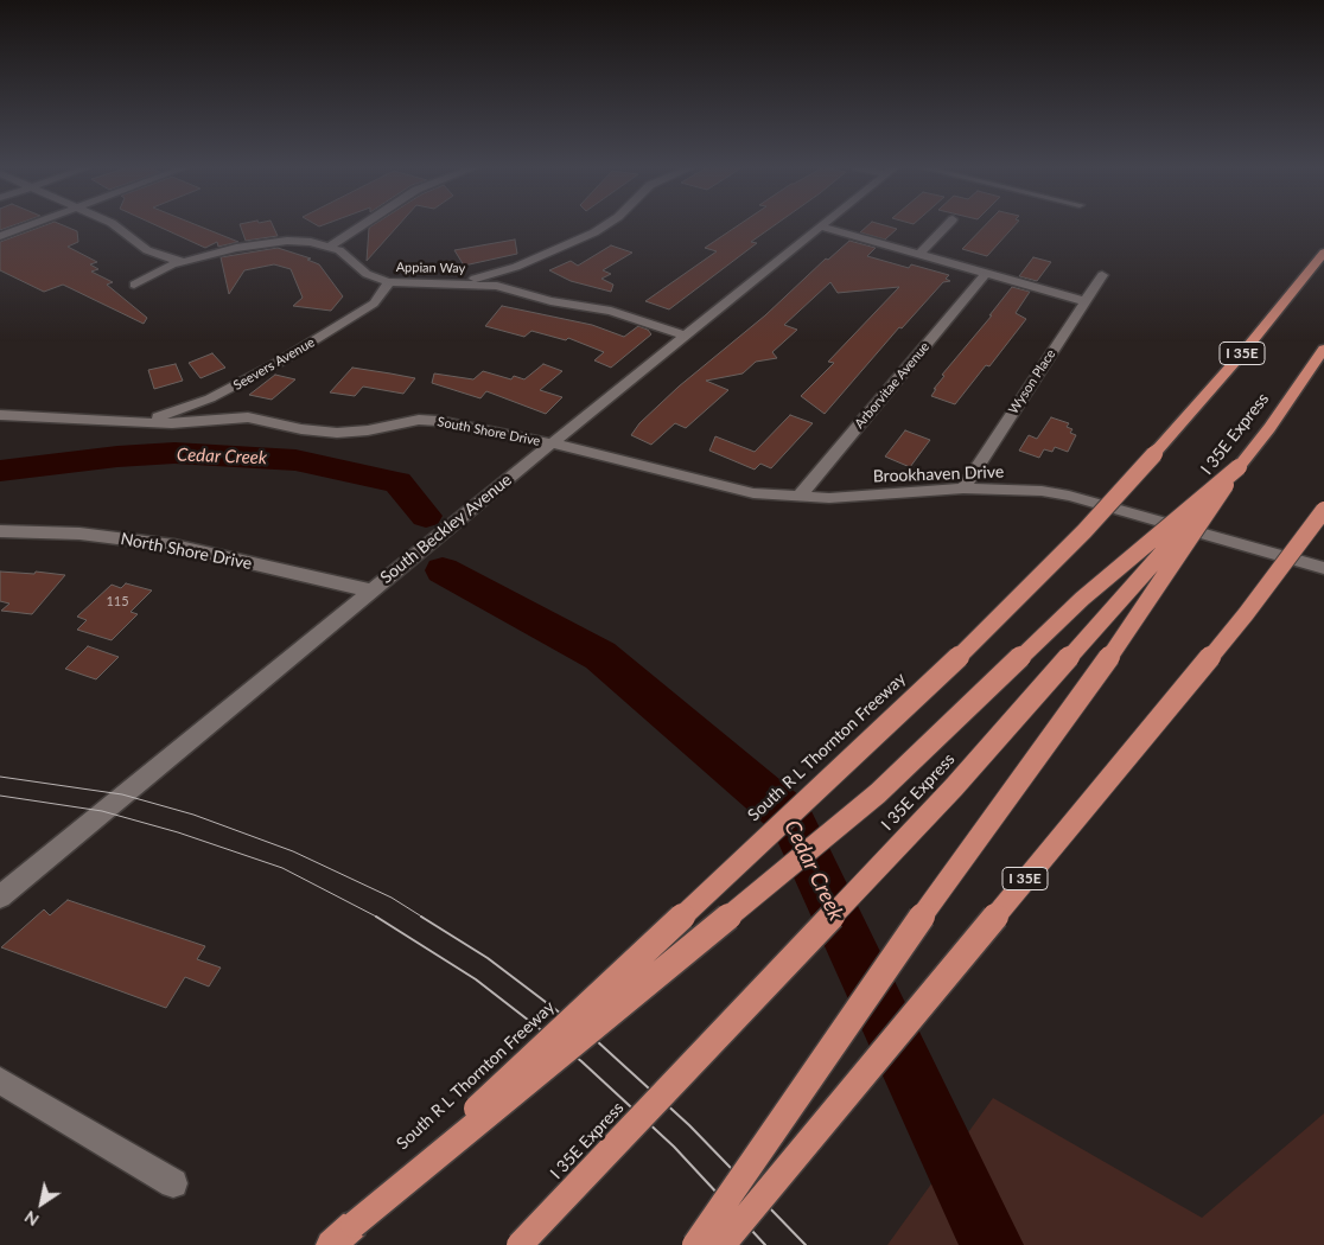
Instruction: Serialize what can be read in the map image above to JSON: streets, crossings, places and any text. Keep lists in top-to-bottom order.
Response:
{
  "streets": {
    "highway": ["I 35E", "I 35E Express", "South R L Thornton Freeway"],
    "street": [
      "Appian Way",
      "Seevers Avenue",
      "Wyson Place",
      "Arborvitae Avenue",
      "South Shore Drive",
      "Brookhaven Drive",
      "South Beckley Avenue",
      "North Shore Drive"
    ]
  },
  "crossings": [
    ["Appian Way", "Seevers Avenue"],
    ["Appian Way", "South Beckley Avenue"],
    ["Seevers Avenue", "South Shore Drive"],
    ["Wyson Place", "Brookhaven Drive"],
    ["Arborvitae Avenue", "Brookhaven Drive"],
    ["South Shore Drive", "Brookhaven Drive"],
    ["South Shore Drive", "South Beckley Avenue"],
    ["Brookhaven Drive", "South Beckley Avenue"],
    ["South Beckley Avenue", "North Shore Drive"]
  ],
  "water": ["Cedar Creek"],
  "house_numbers": ["115"],
  "north": "bottom left"
}
